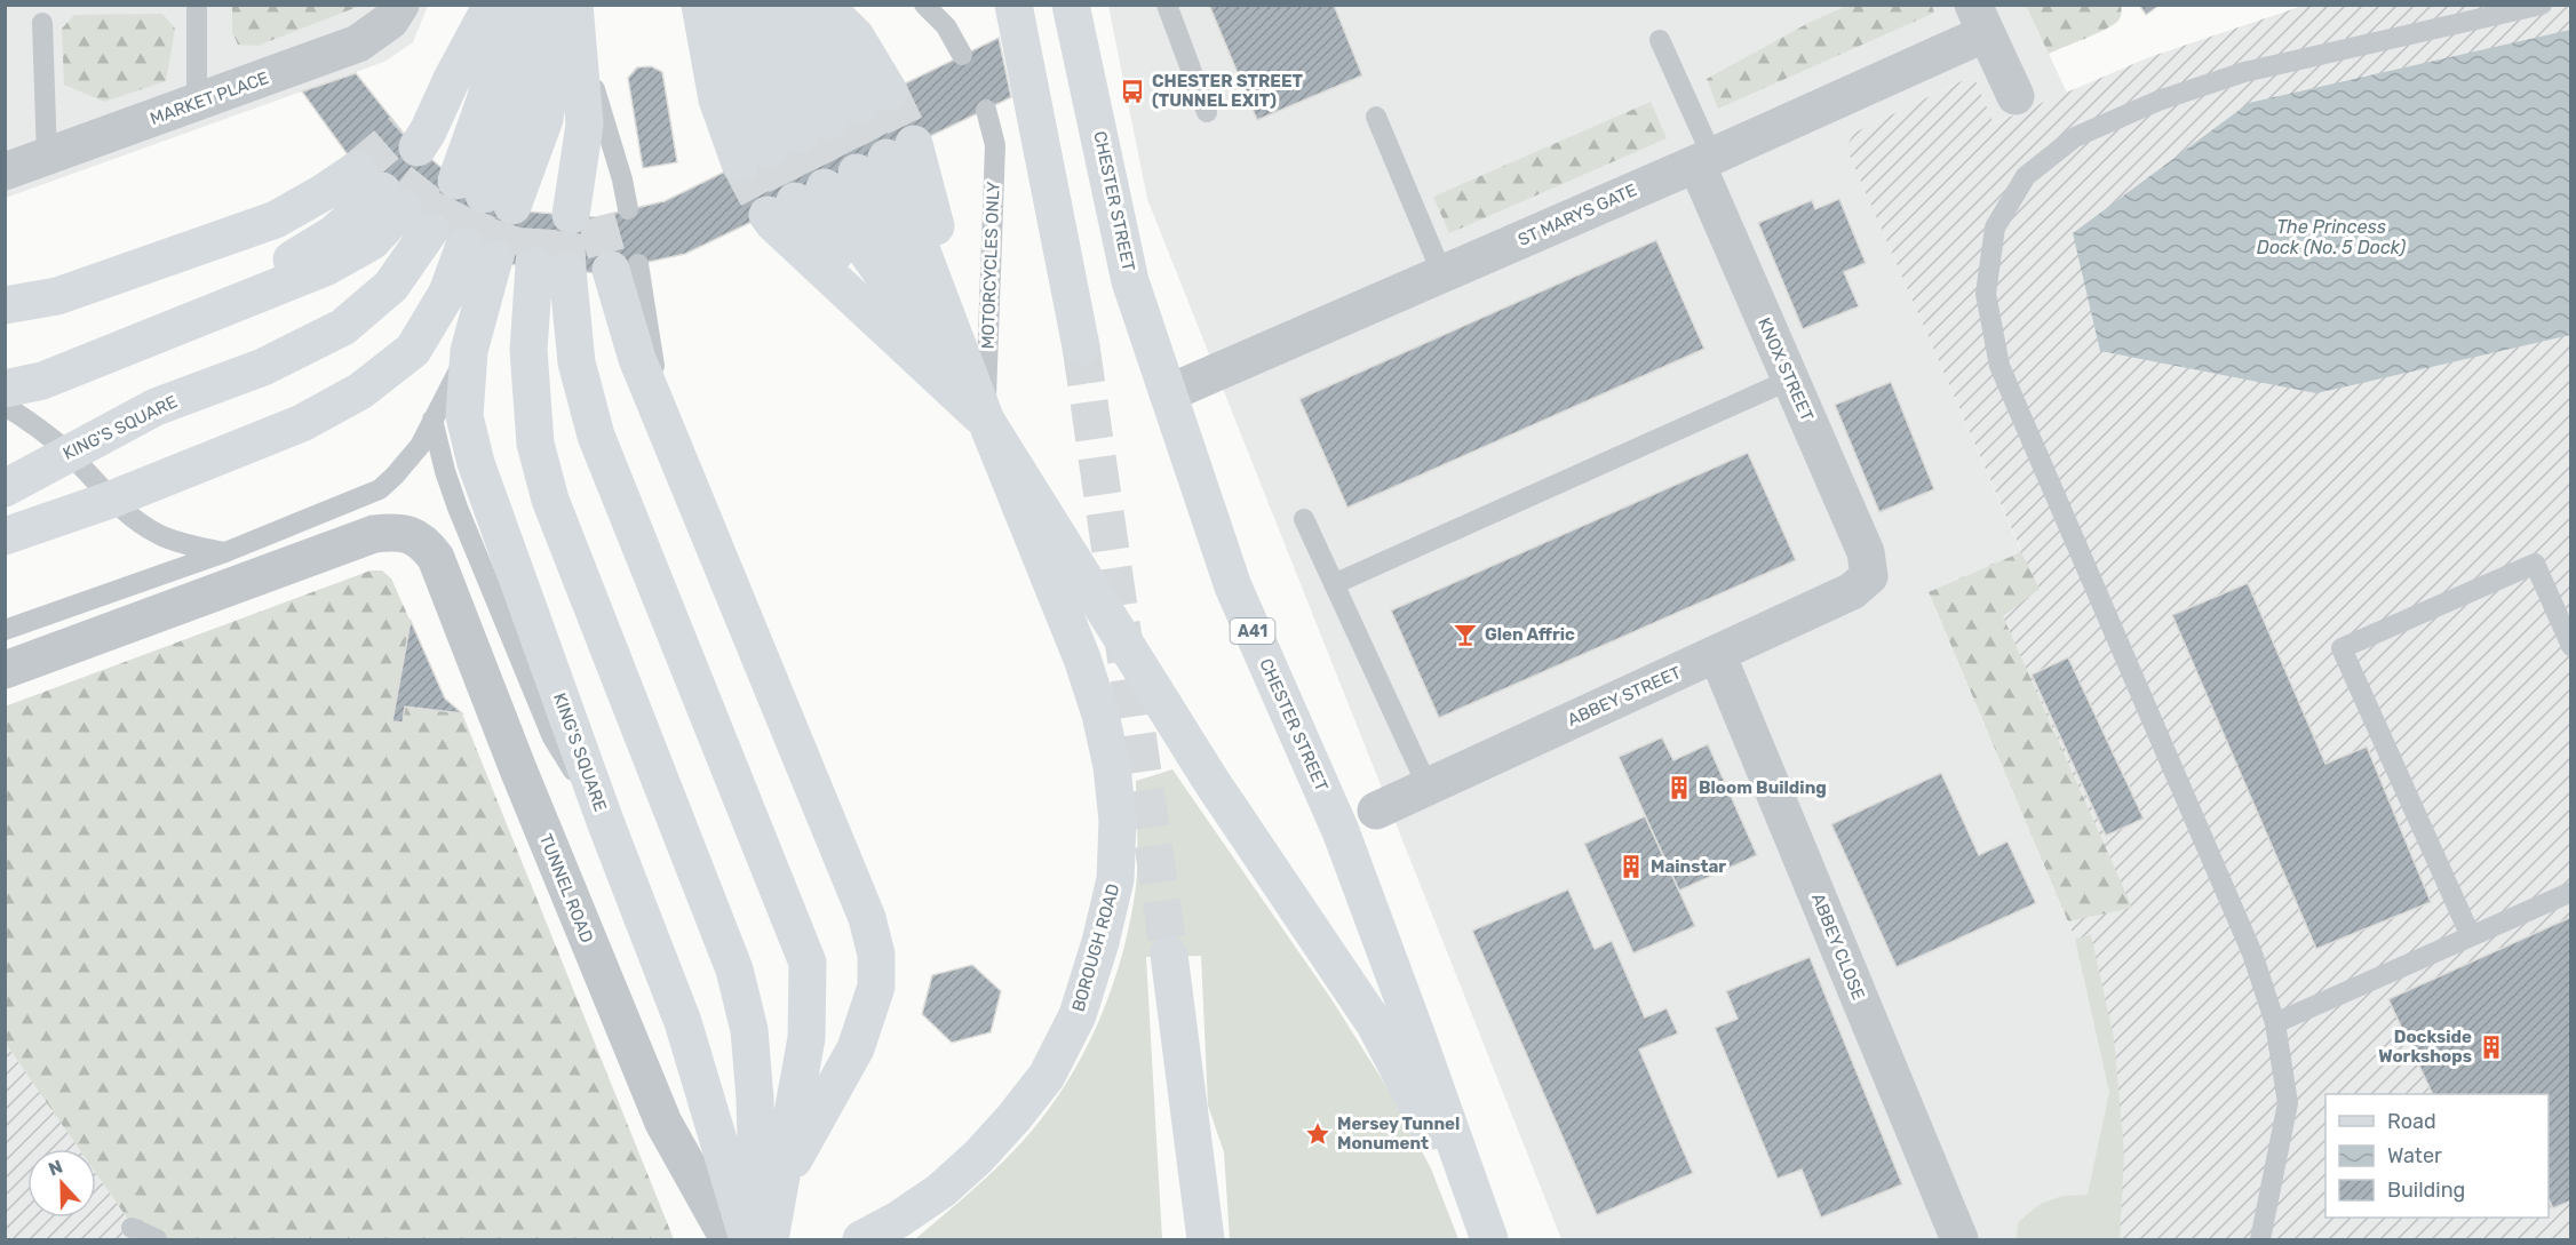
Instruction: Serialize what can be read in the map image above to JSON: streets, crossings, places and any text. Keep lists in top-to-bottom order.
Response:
{
  "streets": {
    "main road": [
      "CHESTER STREET",
      "KING'S SQUARE",
      "A41",
      "BOROUGH ROAD"
    ],
    "street": [
      "MARKET PLACE",
      "ST MARYS GATE",
      "KNOX STREET",
      "ABBEY STREET",
      "TUNNEL ROAD",
      "ABBEY CLOSE"
    ],
    "lane": ["MOTORCYCLES ONLY"]
  },
  "crossings": [
    ["CHESTER STREET", "ST MARYS GATE"],
    ["ST MARYS GATE", "KNOX STREET"],
    ["MOTORCYCLES ONLY", "BOROUGH ROAD"],
    ["KNOX STREET", "ABBEY STREET"],
    ["ABBEY STREET", "ABBEY CLOSE"]
  ],
  "water": ["The Princess Dock (No. 5 Dock)"],
  "places": {
    "bus stop": ["CHESTER STREET (TUNNEL EXIT)"],
    "bar": ["Glen Affric"],
    "building": ["Bloom Building", "Mainstar", "Dockside Workshops"],
    "place": ["Mersey Tunnel Monument"]
  },
  "legend": ["Road", "Water", "Building"],
  "north": "top"
}
